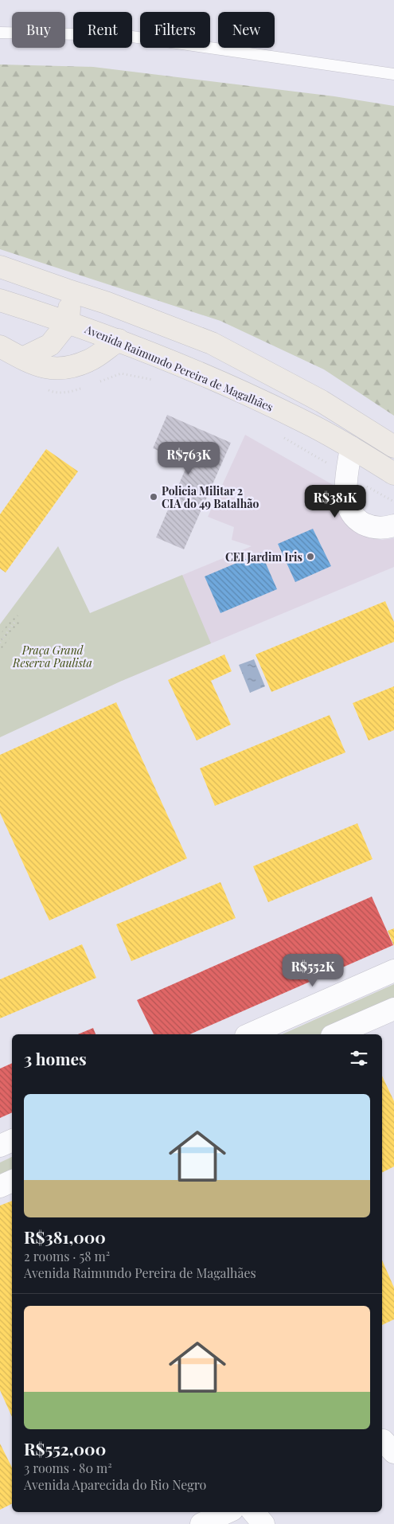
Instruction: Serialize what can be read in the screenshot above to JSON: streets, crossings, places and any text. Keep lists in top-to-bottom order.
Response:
{
  "streets": {
    "main road": ["Avenida Raimundo Pereira de Magalhães"]
  },
  "parks": ["Praça Grand Reserva Paulista"],
  "places": ["Policia Militar 2 CIA do 49 Batalhão", "CEI Jardim Iris"],
  "page": {
    "chip": [
      "Buy",
      "Rent",
      "Filters",
      "New"
    ],
    "price": ["R$763K", "R$381K", "R$552K"],
    "heading": "3 homes",
    "list": [
      {
        "name": "R$381,000",
        "note": "2 rooms · 58 m² · Avenida Raimundo Pereira de Magalhães"
      },
      {
        "name": "R$552,000",
        "note": "3 rooms · 80 m² · Avenida Aparecida do Rio Negro"
      }
    ]
  }
}
